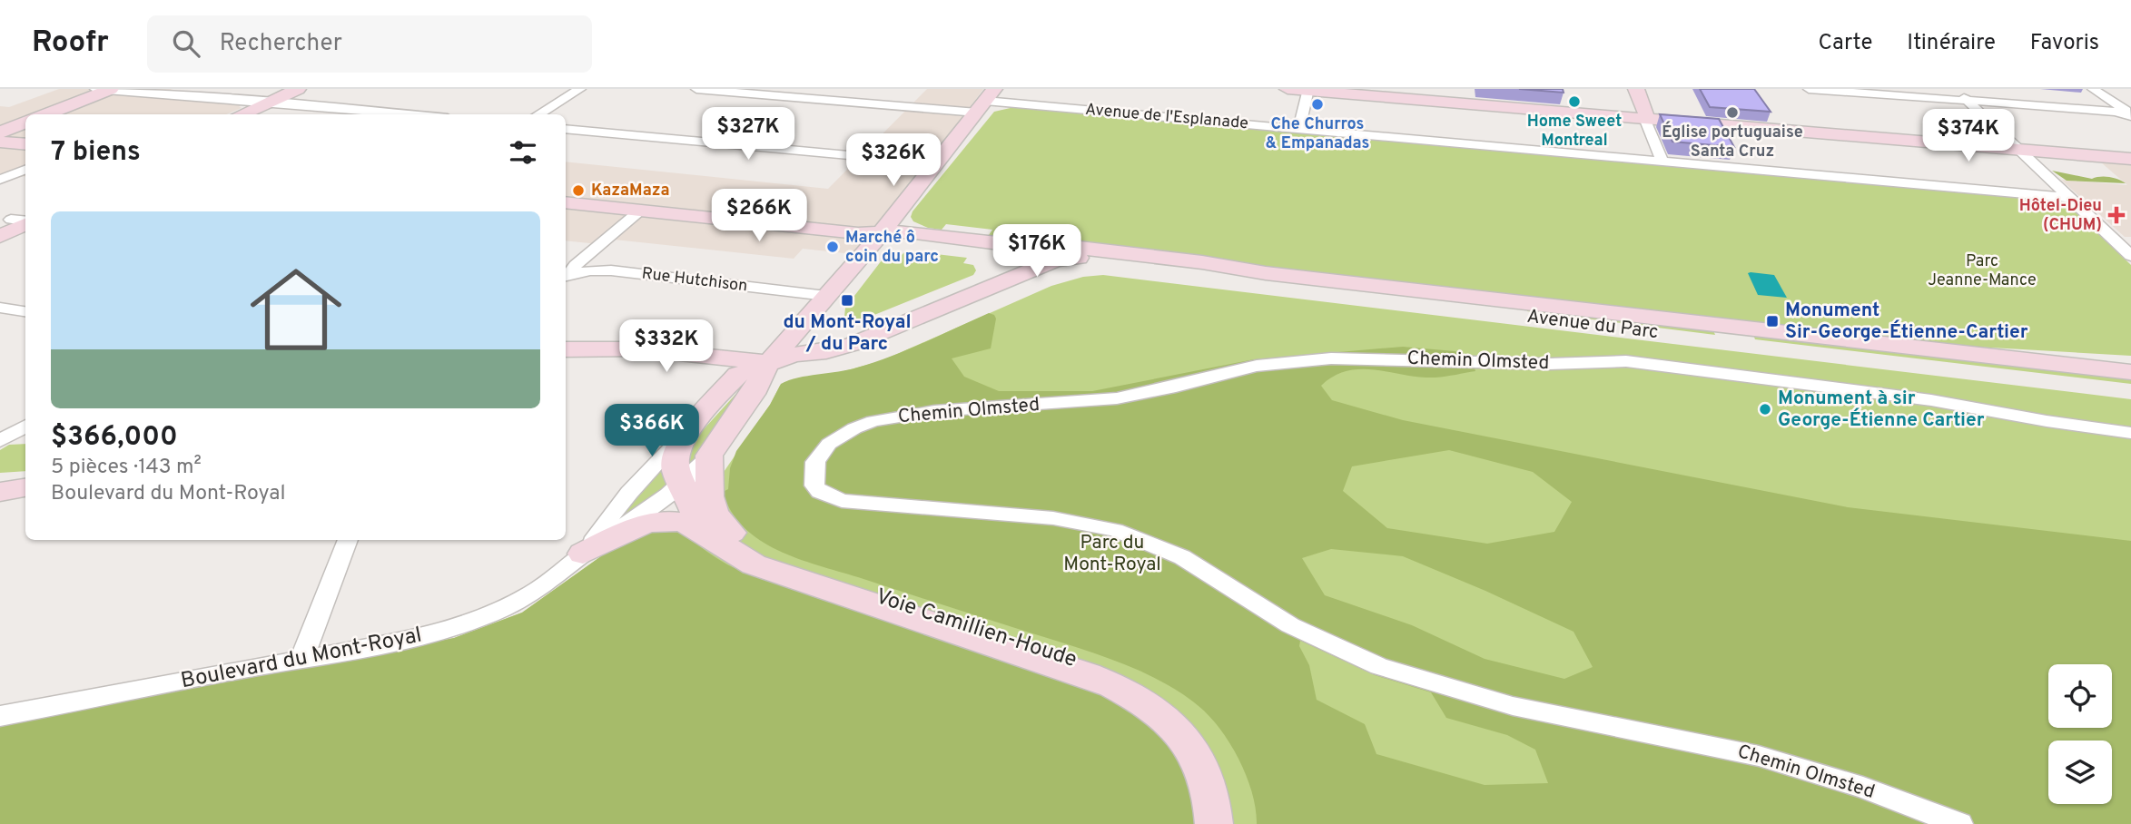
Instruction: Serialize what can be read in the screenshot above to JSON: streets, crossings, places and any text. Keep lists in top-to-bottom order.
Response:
{
  "streets": {
    "main road": ["Avenue du Parc", "Voie Camillien-Houde", "Boulevard du Mont-Royal"],
    "street": ["Avenue de l'Esplanade", "Rue Hutchison", "Chemin Olmsted"]
  },
  "crossings": [
    ["Voie Camillien-Houde", "Boulevard du Mont-Royal"]
  ],
  "parks": ["Parc Jeanne-Mance", "Parc du Mont-Royal"],
  "places": {
    "other": [
      "Home Sweet Montreal",
      "Che Churros & Empanadas",
      "Église portuguaise Santa Cruz",
      "KazaMaza",
      "Marché ô coin du parc",
      "Monument à sir George-Étienne Cartier"
    ],
    "health": ["Hôtel-Dieu (CHUM)"],
    "transit": ["du Mont-Royal / du Parc", "Monument Sir-George-Étienne-Cartier"]
  },
  "page": {
    "header": "Roofr",
    "search": "Rechercher",
    "nav": ["Carte", "Itinéraire", "Favoris"],
    "price": [
      "$327K",
      "$374K",
      "$326K",
      "$266K",
      "$176K",
      "$332K",
      "$366K"
    ],
    "heading": "7 biens",
    "list": [
      {
        "name": "$366,000",
        "note": "5 pièces · 143 m² · Boulevard du Mont-Royal"
      }
    ]
  }
}
